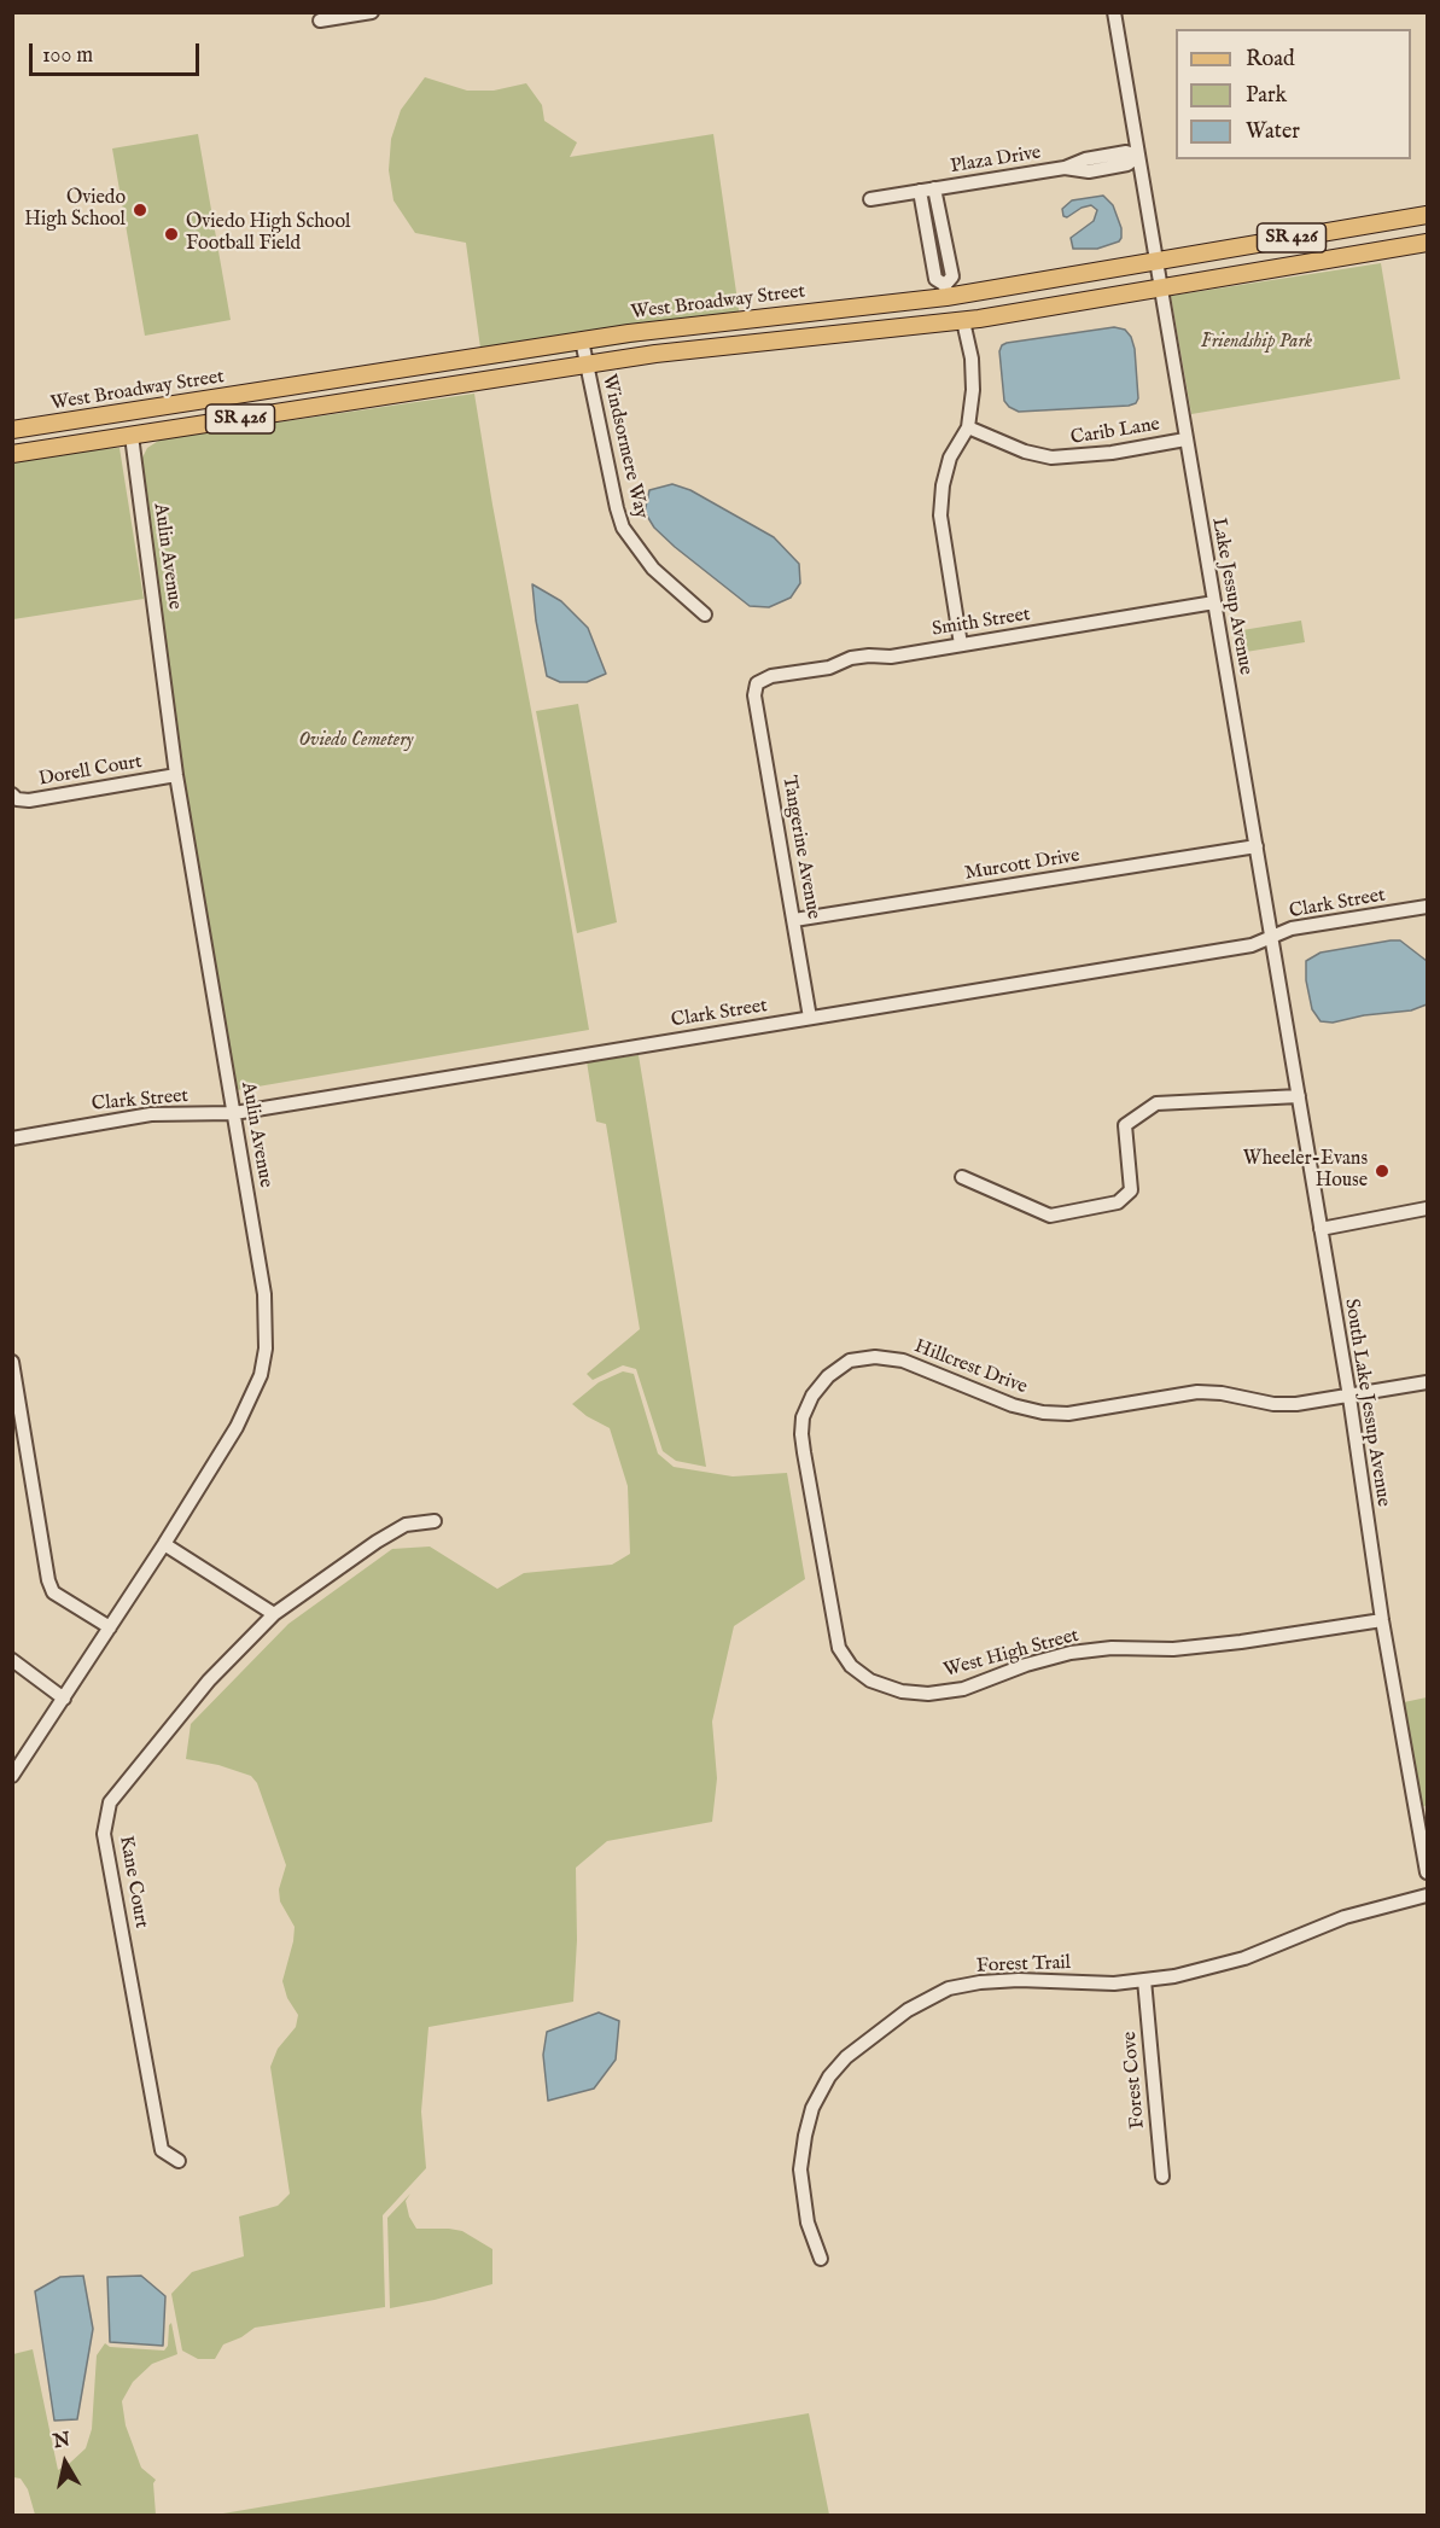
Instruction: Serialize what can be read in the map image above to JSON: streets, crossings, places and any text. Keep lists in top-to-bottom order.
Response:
{
  "streets": {
    "main road": ["SR 426", "West Broadway Street"],
    "street": [
      "Plaza Drive",
      "Carib Lane",
      "Windsormere Way",
      "Aulin Avenue",
      "Lake Jessup Avenue",
      "Smith Street",
      "Dorell Court",
      "Tangerine Avenue",
      "Murcott Drive",
      "Clark Street",
      "Hillcrest Drive",
      "South Lake Jessup Avenue",
      "West High Street",
      "Kane Court",
      "Forest Trail",
      "Forest Cove"
    ]
  },
  "crossings": [
    ["Plaza Drive", "West Broadway Street"],
    ["Plaza Drive", "Lake Jessup Avenue"],
    ["SR 426", "Windsormere Way"],
    ["SR 426", "Aulin Avenue"],
    ["SR 426", "Lake Jessup Avenue"],
    ["West Broadway Street", "Windsormere Way"],
    ["West Broadway Street", "Lake Jessup Avenue"],
    ["Carib Lane", "Lake Jessup Avenue"],
    ["Aulin Avenue", "Dorell Court"],
    ["Aulin Avenue", "Clark Street"],
    ["Lake Jessup Avenue", "Smith Street"],
    ["Lake Jessup Avenue", "Murcott Drive"],
    ["Lake Jessup Avenue", "Clark Street"],
    ["Lake Jessup Avenue", "South Lake Jessup Avenue"],
    ["Smith Street", "Tangerine Avenue"],
    ["Tangerine Avenue", "Murcott Drive"],
    ["Tangerine Avenue", "Clark Street"],
    ["Clark Street", "South Lake Jessup Avenue"],
    ["Hillcrest Drive", "South Lake Jessup Avenue"],
    ["Hillcrest Drive", "West High Street"],
    ["South Lake Jessup Avenue", "West High Street"],
    ["Forest Trail", "Forest Cove"]
  ],
  "parks": ["Friendship Park", "Oviedo Cemetery"],
  "places": ["Oviedo High School", "Oviedo High School Football Field", "Wheeler-Evans House"],
  "legend": ["Road", "Park", "Water"],
  "scale_bar": "100 m",
  "north": "top"
}
